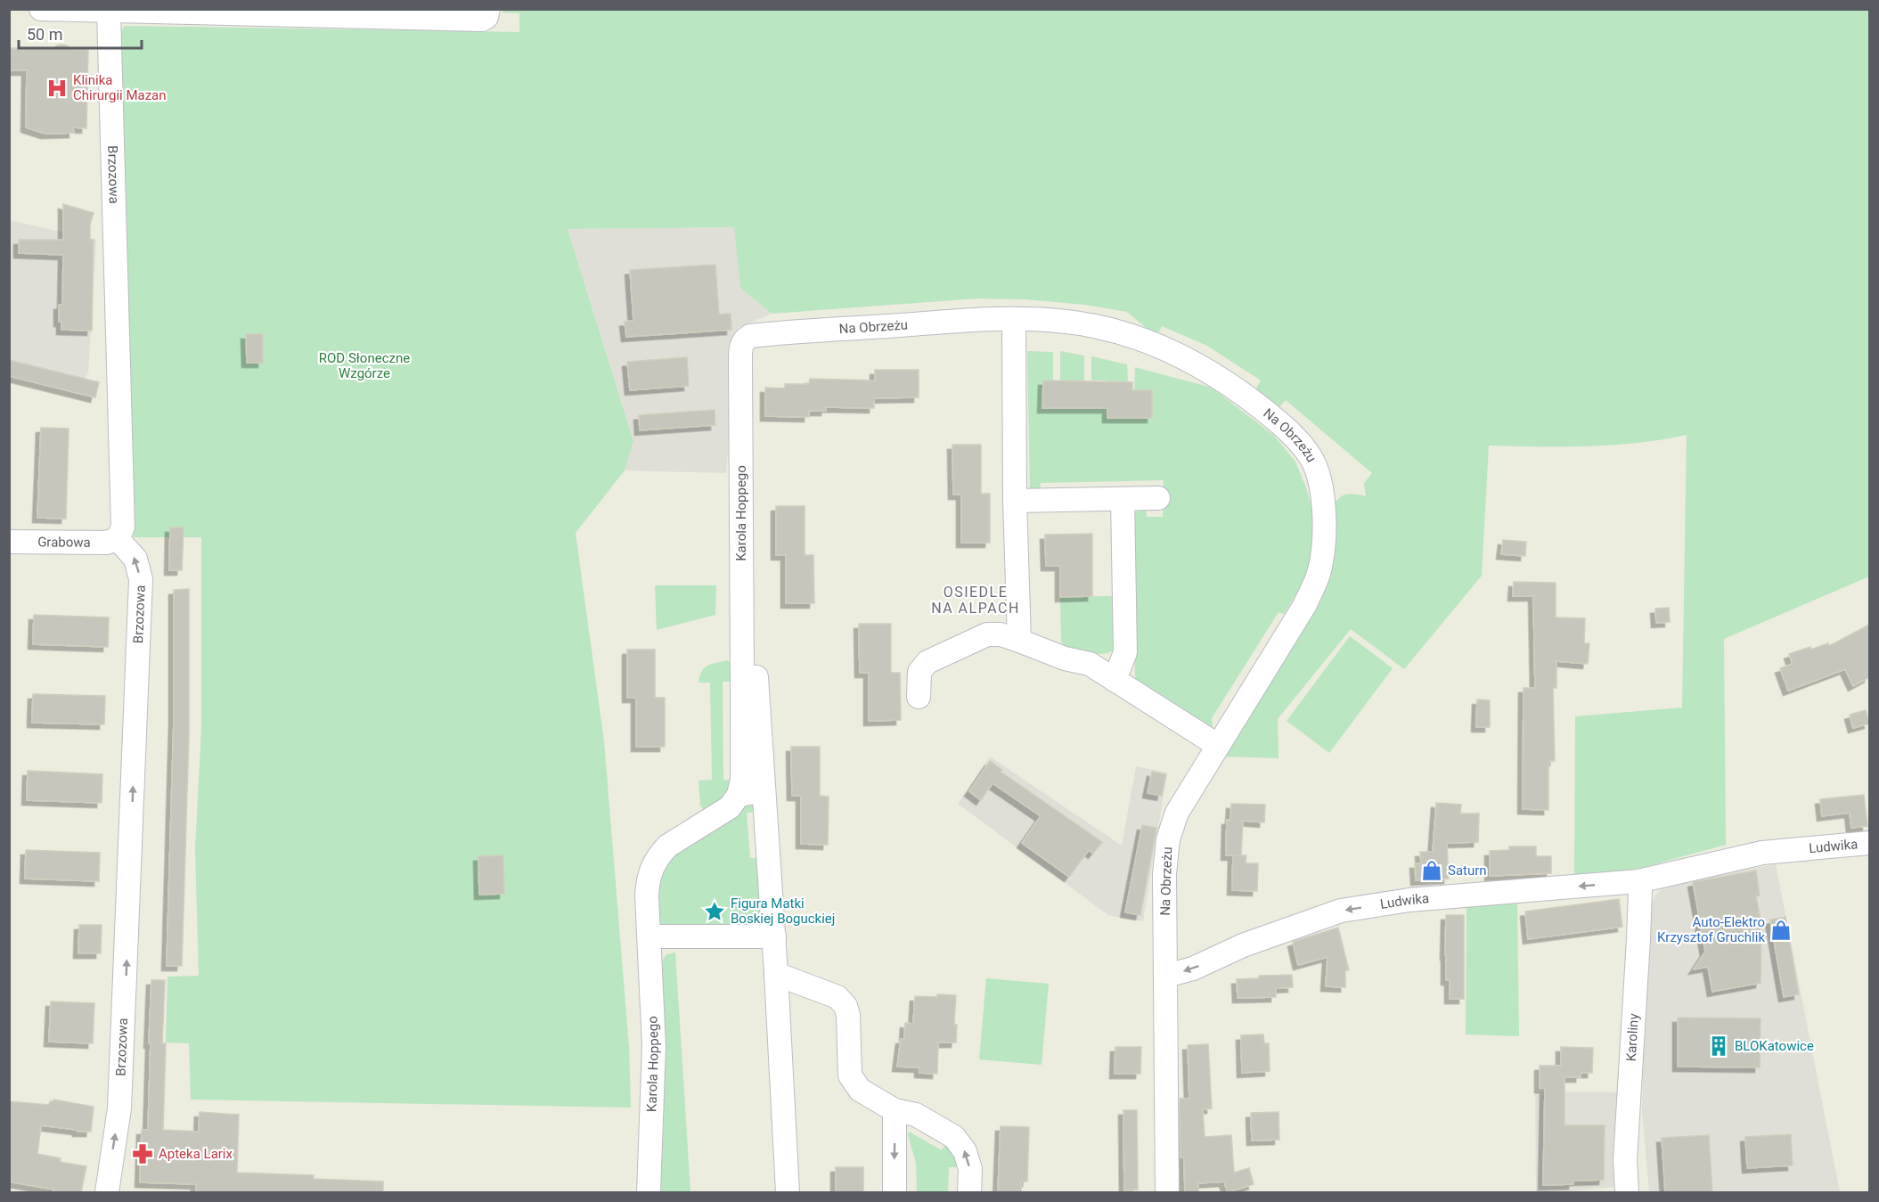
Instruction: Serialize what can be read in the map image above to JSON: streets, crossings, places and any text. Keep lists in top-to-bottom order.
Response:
{
  "streets": {
    "street": [
      "Brzozowa",
      "Na Obrzeżu",
      "Karola Hoppego",
      "Grabowa",
      "Ludwika",
      "Karoliny"
    ]
  },
  "crossings": [
    ["Brzozowa", "Grabowa"],
    ["Na Obrzeżu", "Karola Hoppego"],
    ["Na Obrzeżu", "Ludwika"],
    ["Ludwika", "Karoliny"]
  ],
  "one_way": ["Brzozowa", "Ludwika"],
  "districts": ["OSIEDLE NA ALPACH"],
  "parks": ["ROD Słoneczne Wzgórze"],
  "places": {
    "hospital": ["Klinika Chirurgii Mazan"],
    "shop": ["Saturn", "Auto-Elektro Krzysztof Gruchlik"],
    "place": ["Figura Matki Boskiej Boguckiej"],
    "building": ["BLOKatowice"],
    "pharmacy": ["Apteka Larix"]
  },
  "scale_bar": "50 m"
}
